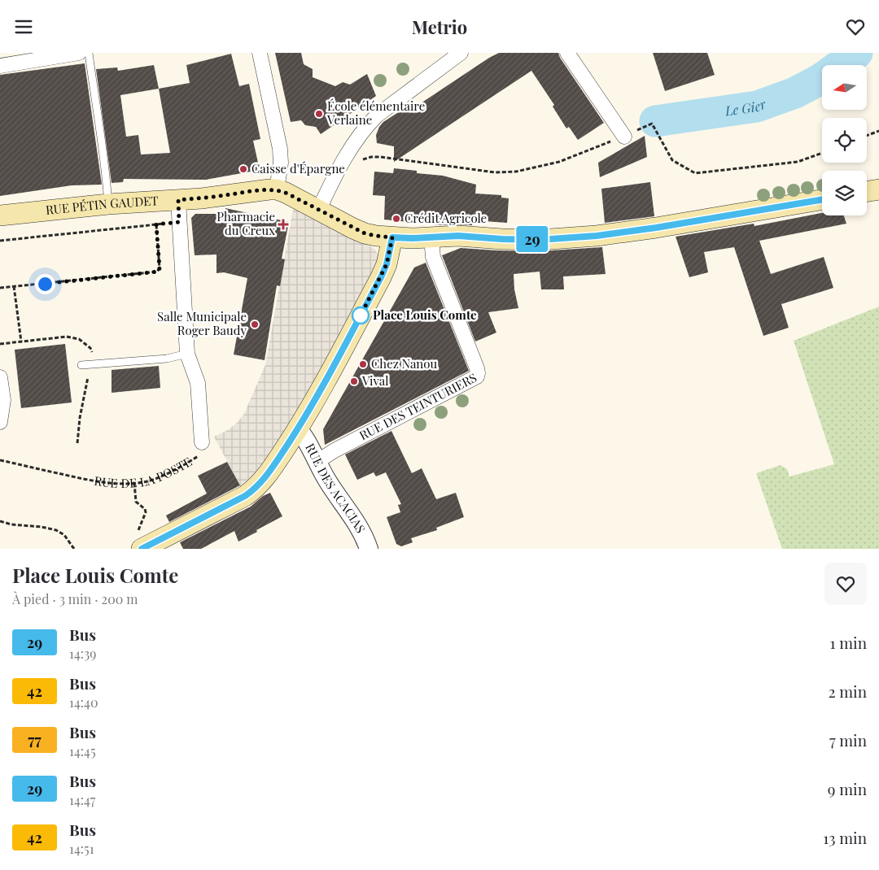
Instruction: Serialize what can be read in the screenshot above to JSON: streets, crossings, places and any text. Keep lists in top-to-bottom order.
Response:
{
  "streets": {
    "main road": ["RUE PÉTIN GAUDET"],
    "street": ["RUE DES TEINTURIERS", "RUE DE LA POSTE", "RUE DES ACACIAS"]
  },
  "crossings": [
    ["RUE PÉTIN GAUDET", "RUE DE LA POSTE"],
    ["RUE DES TEINTURIERS", "RUE DES ACACIAS"]
  ],
  "water": ["Le Gier"],
  "places": {
    "other": [
      "École élémentaire Verlaine",
      "Caisse d'Épargne",
      "Crédit Agricole",
      "Place Louis Comte",
      "Salle Municipale Roger Baudy",
      "Chez Nanou",
      "Vival"
    ],
    "health": ["Pharmacie du Creux"]
  },
  "lines": ["bus line 29"],
  "north": "left",
  "page": {
    "header": "Metrio",
    "on_map": "29",
    "heading": ["Place Louis Comte", "À pied · 3 min · 200 m"],
    "list": [
      {
        "mark": "29",
        "name": "Bus",
        "note": "14:39",
        "value": "1 min"
      },
      {
        "mark": "42",
        "name": "Bus",
        "note": "14:40",
        "value": "2 min"
      },
      {
        "mark": "77",
        "name": "Bus",
        "note": "14:45",
        "value": "7 min"
      },
      {
        "mark": "29",
        "name": "Bus",
        "note": "14:47",
        "value": "9 min"
      },
      {
        "mark": "42",
        "name": "Bus",
        "note": "14:51",
        "value": "13 min"
      }
    ]
  }
}
